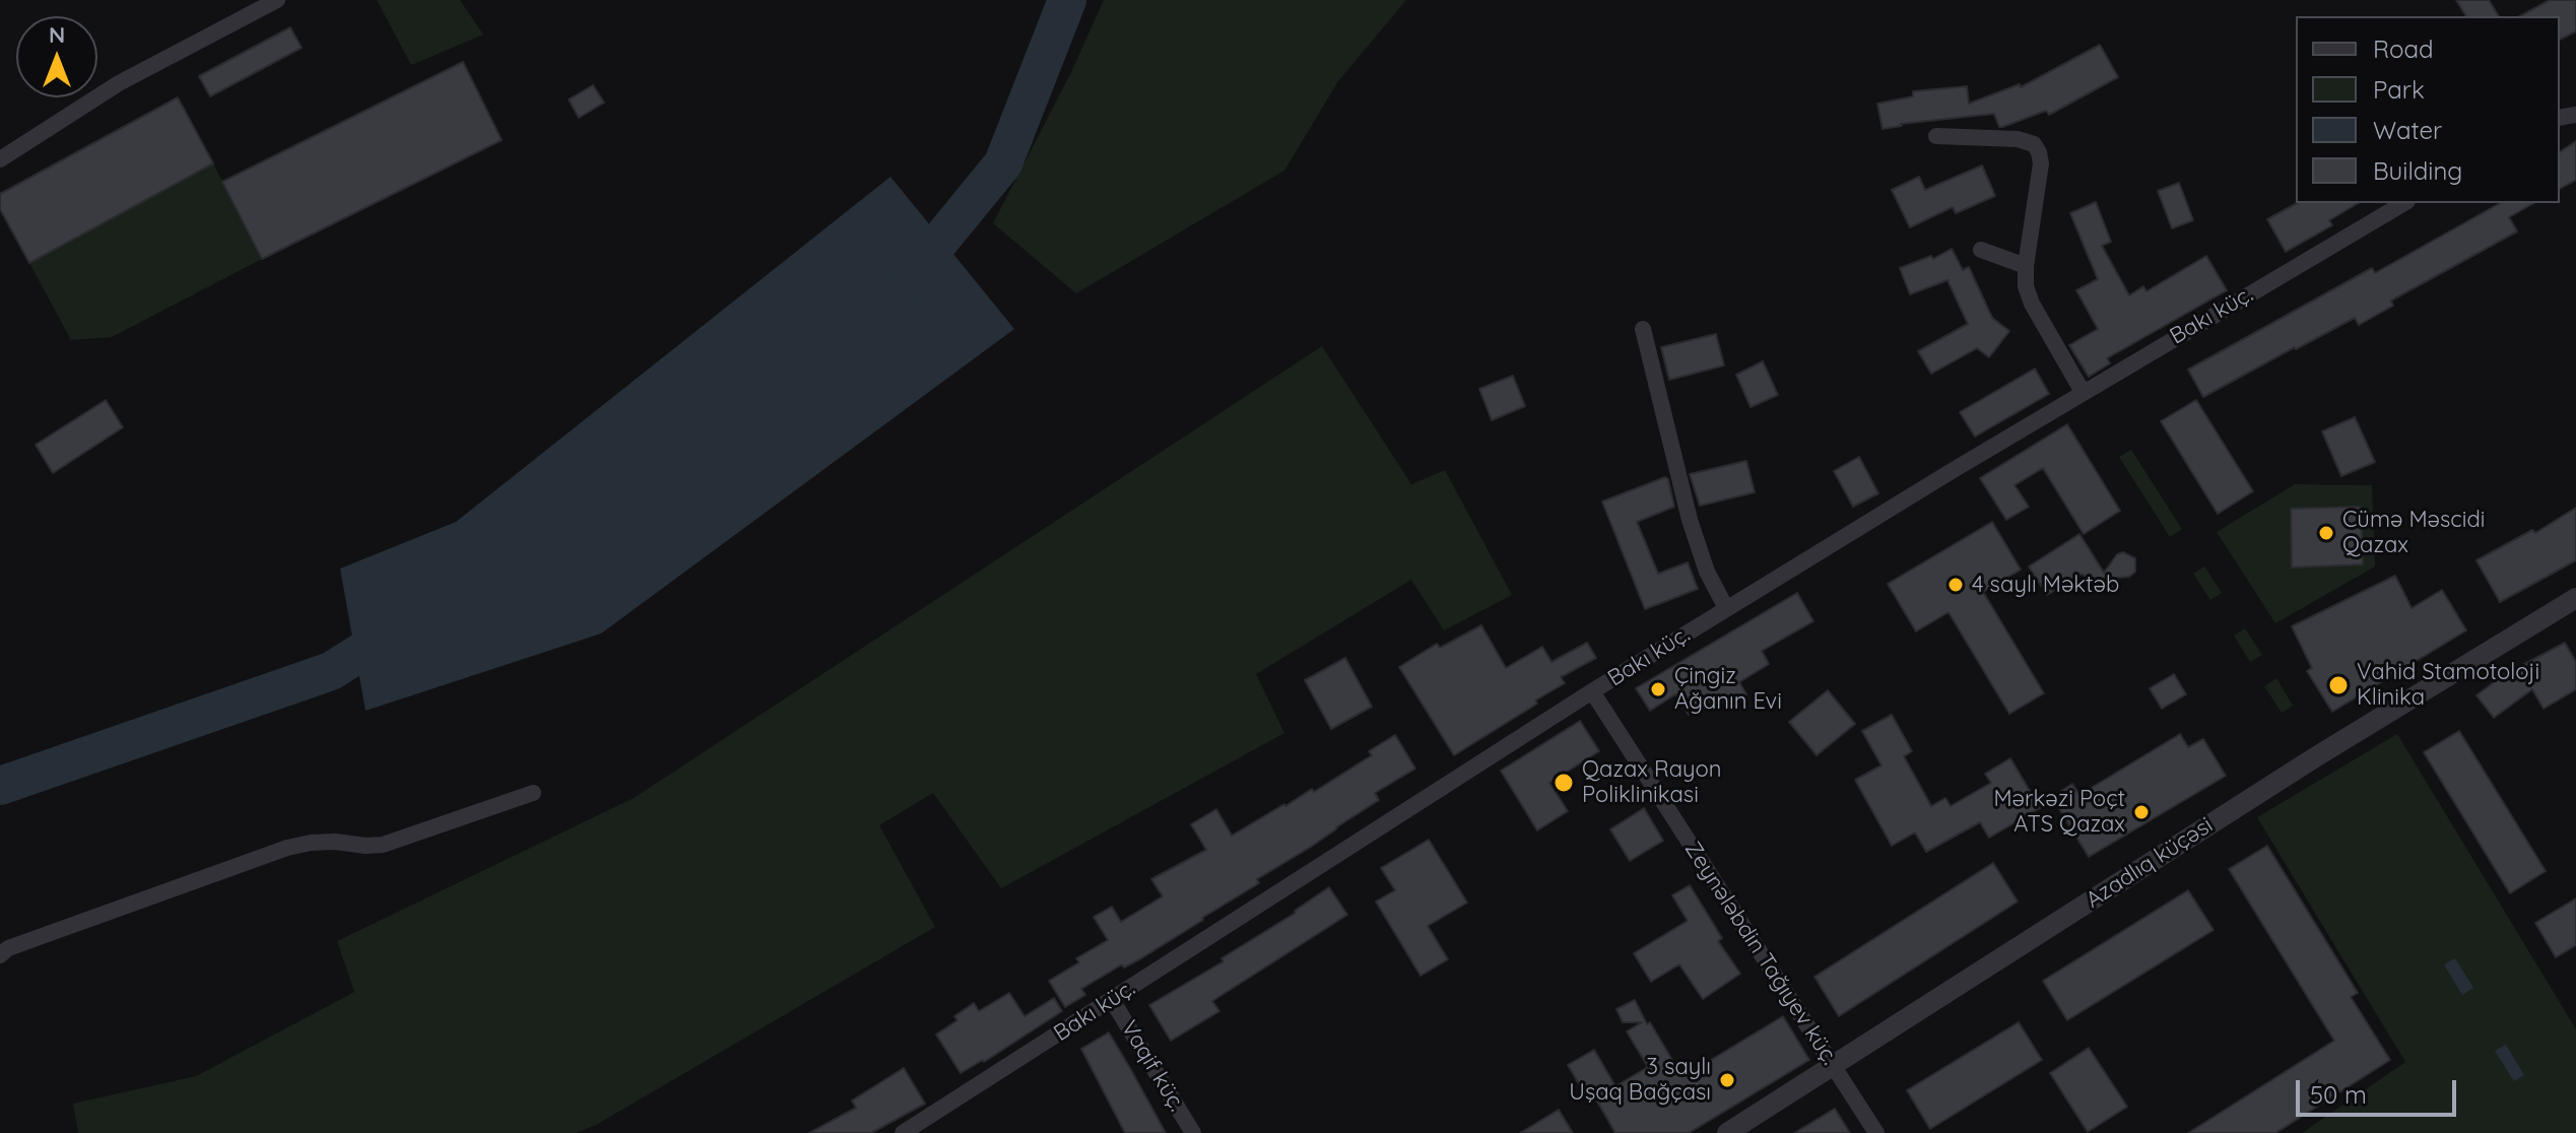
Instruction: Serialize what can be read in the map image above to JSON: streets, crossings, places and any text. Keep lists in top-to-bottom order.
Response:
{
  "streets": {
    "street": [
      "Bakı küç.",
      "Azadlıq küçəsi",
      "Zeynələbdin Tağıyev küç.",
      "Vaqif küç."
    ]
  },
  "crossings": [
    ["Bakı küç.", "Zeynələbdin Tağıyev küç."],
    ["Bakı küç.", "Vaqif küç."],
    ["Azadlıq küçəsi", "Zeynələbdin Tağıyev küç."]
  ],
  "places": [
    "Cümə Məscidi Qazax",
    "4 saylı Məktəb",
    "Vahid Stamotoloji Klinika",
    "Çingiz Ağanın Evi",
    "Qazax Rayon Poliklinikasi",
    "Mərkəzi Poçt ATS Qazax",
    "3 saylı Uşaq Bağçası"
  ],
  "legend": [
    "Road",
    "Park",
    "Water",
    "Building"
  ],
  "scale_bar": "50 m",
  "north": "top"
}
